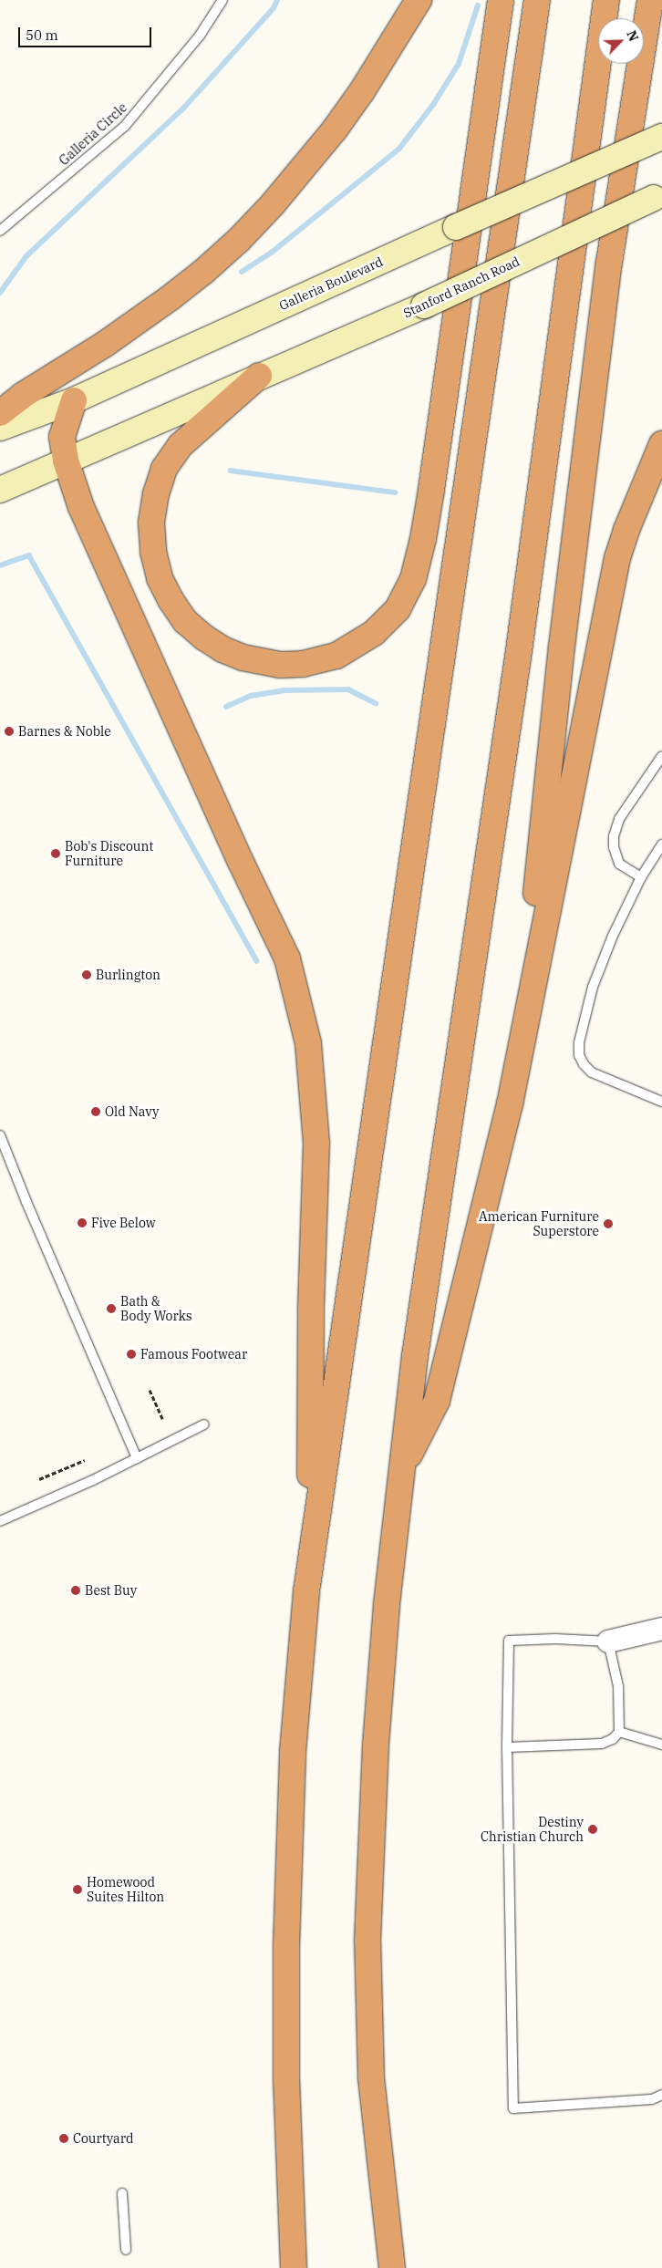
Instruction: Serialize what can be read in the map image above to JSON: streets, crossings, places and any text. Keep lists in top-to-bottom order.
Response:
{
  "streets": {
    "main road": ["Galleria Boulevard", "Stanford Ranch Road"],
    "lane": ["Galleria Circle"]
  },
  "places": [
    "Barnes & Noble",
    "Bob's Discount Furniture",
    "Burlington",
    "Old Navy",
    "Five Below",
    "American Furniture Superstore",
    "Bath & Body Works",
    "Famous Footwear",
    "Best Buy",
    "Destiny Christian Church",
    "Homewood Suites Hilton",
    "Courtyard"
  ],
  "scale_bar": "50 m",
  "north": "top right"
}
